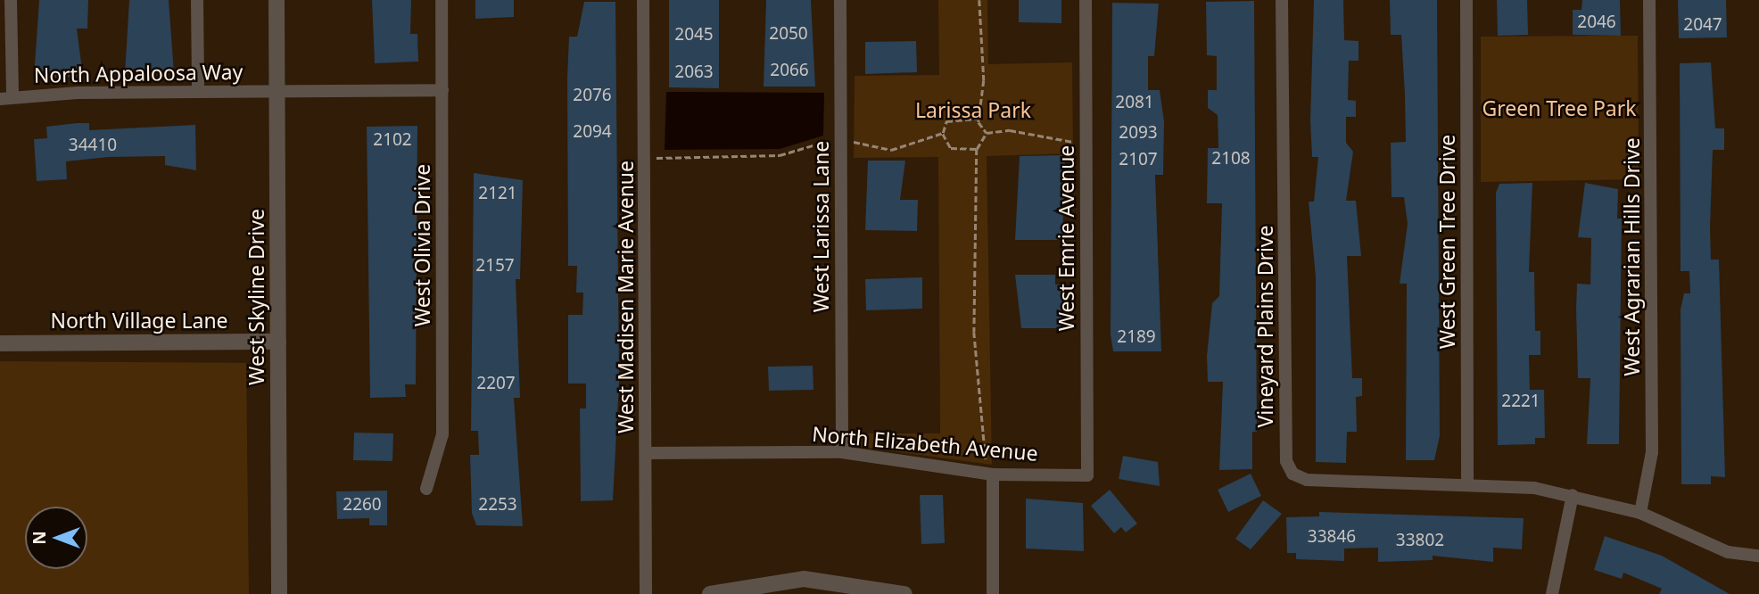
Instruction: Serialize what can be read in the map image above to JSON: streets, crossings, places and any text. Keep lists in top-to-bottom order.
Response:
{
  "streets": {
    "street": [
      "North Appaloosa Way",
      "West Larissa Lane",
      "West Emrie Avenue",
      "West Green Tree Drive",
      "West Olivia Drive",
      "West Agrarian Hills Drive",
      "West Skyline Drive",
      "West Madisen Marie Avenue",
      "North Village Lane",
      "Vineyard Plains Drive",
      "North Elizabeth Avenue"
    ]
  },
  "crossings": [
    ["North Appaloosa Way", "West Olivia Drive"],
    ["North Appaloosa Way", "West Skyline Drive"],
    ["West Larissa Lane", "North Elizabeth Avenue"],
    ["West Emrie Avenue", "North Elizabeth Avenue"],
    ["West Green Tree Drive", "Vineyard Plains Drive"],
    ["West Agrarian Hills Drive", "Vineyard Plains Drive"],
    ["West Skyline Drive", "North Village Lane"],
    ["West Madisen Marie Avenue", "North Elizabeth Avenue"]
  ],
  "parks": ["Green Tree Park", "Larissa Park"],
  "house_numbers": [
    "2046",
    "2047",
    "2050",
    "2045",
    "2066",
    "2063",
    "2076",
    "2081",
    "2094",
    "2093",
    "2102",
    "34410",
    "2108",
    "2107",
    "2121",
    "2157",
    "2189",
    "2207",
    "2221",
    "2260",
    "2253",
    "33846",
    "33802"
  ],
  "north": "left"
}
